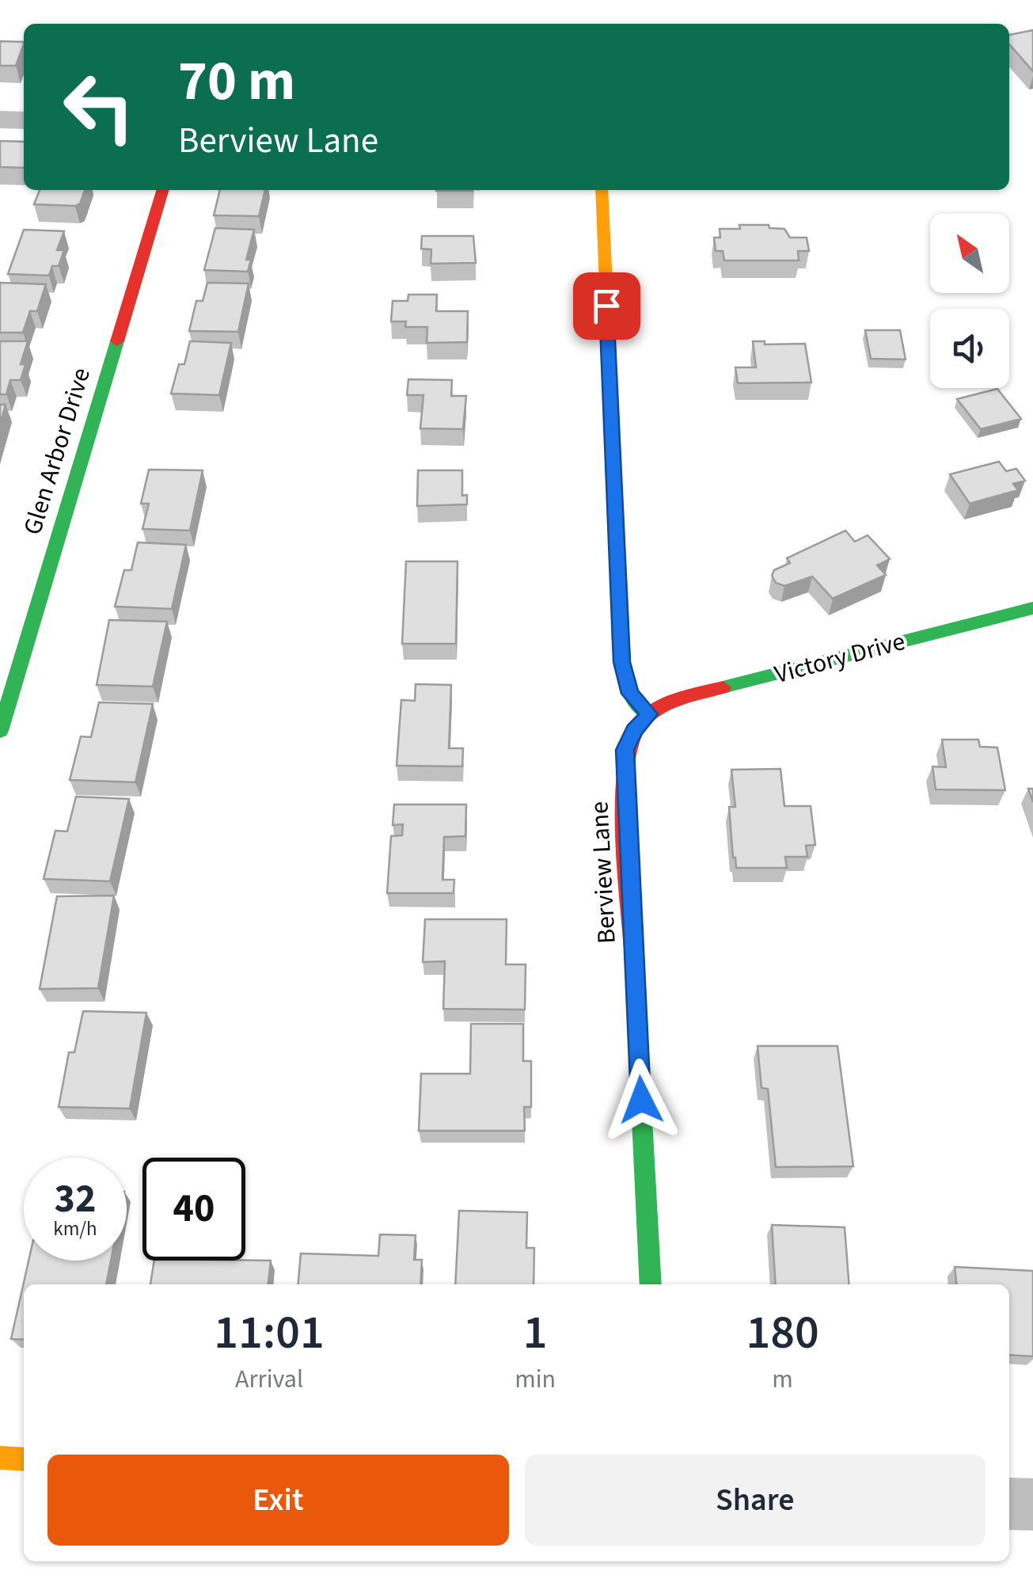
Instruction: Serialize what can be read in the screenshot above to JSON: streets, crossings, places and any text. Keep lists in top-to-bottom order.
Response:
{
  "streets": {
    "street": ["Glen Arbor Drive", "Victory Drive", "Berview Lane"]
  },
  "crossings": [
    ["Victory Drive", "Berview Lane"]
  ],
  "north": "top left",
  "page": {
    "turn": ["70 m", "Berview Lane"],
    "speed": "32 km/h",
    "limit": "40",
    "eta": [
      "11:01",
      "Arrival",
      "1",
      "min",
      "180",
      "m"
    ],
    "buttons": ["Exit", "Share"]
  }
}
